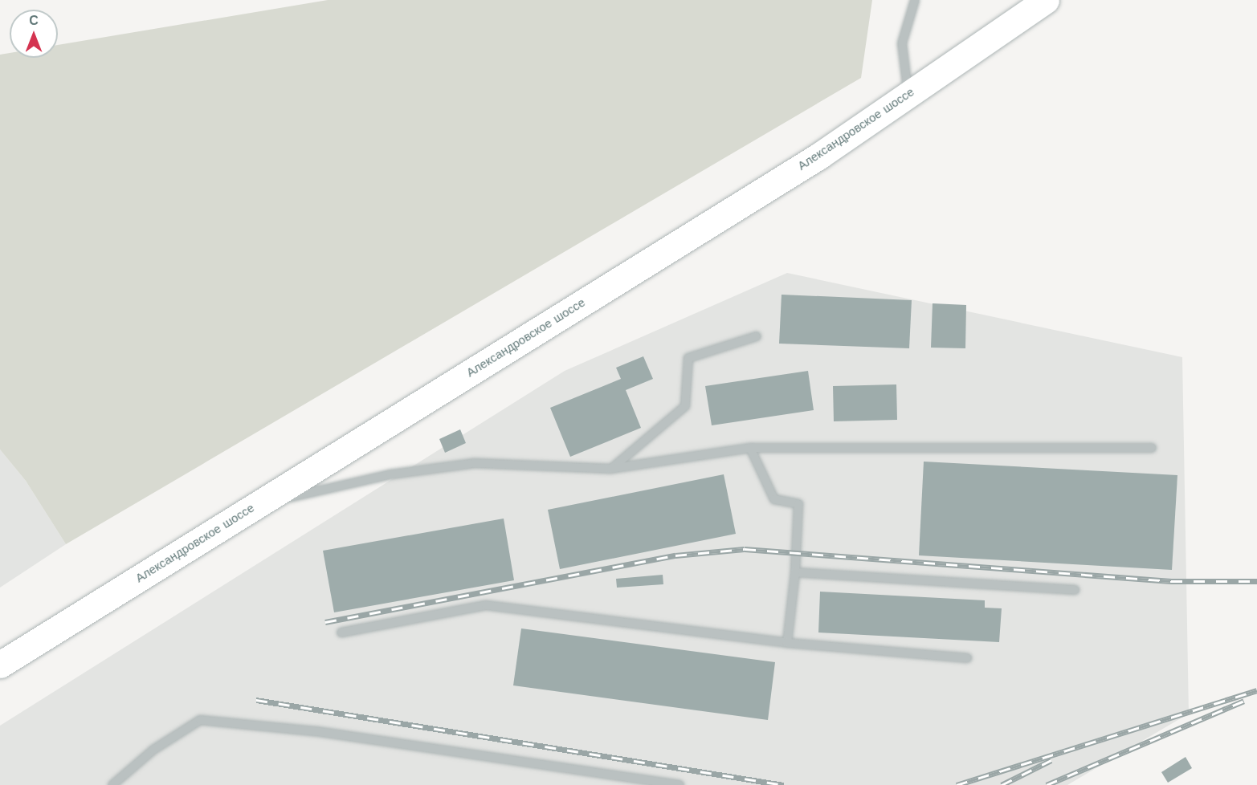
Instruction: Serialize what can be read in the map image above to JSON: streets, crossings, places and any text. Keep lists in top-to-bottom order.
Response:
{
  "streets": {
    "main road": ["Александровское шоссе"]
  },
  "north": "top"
}
